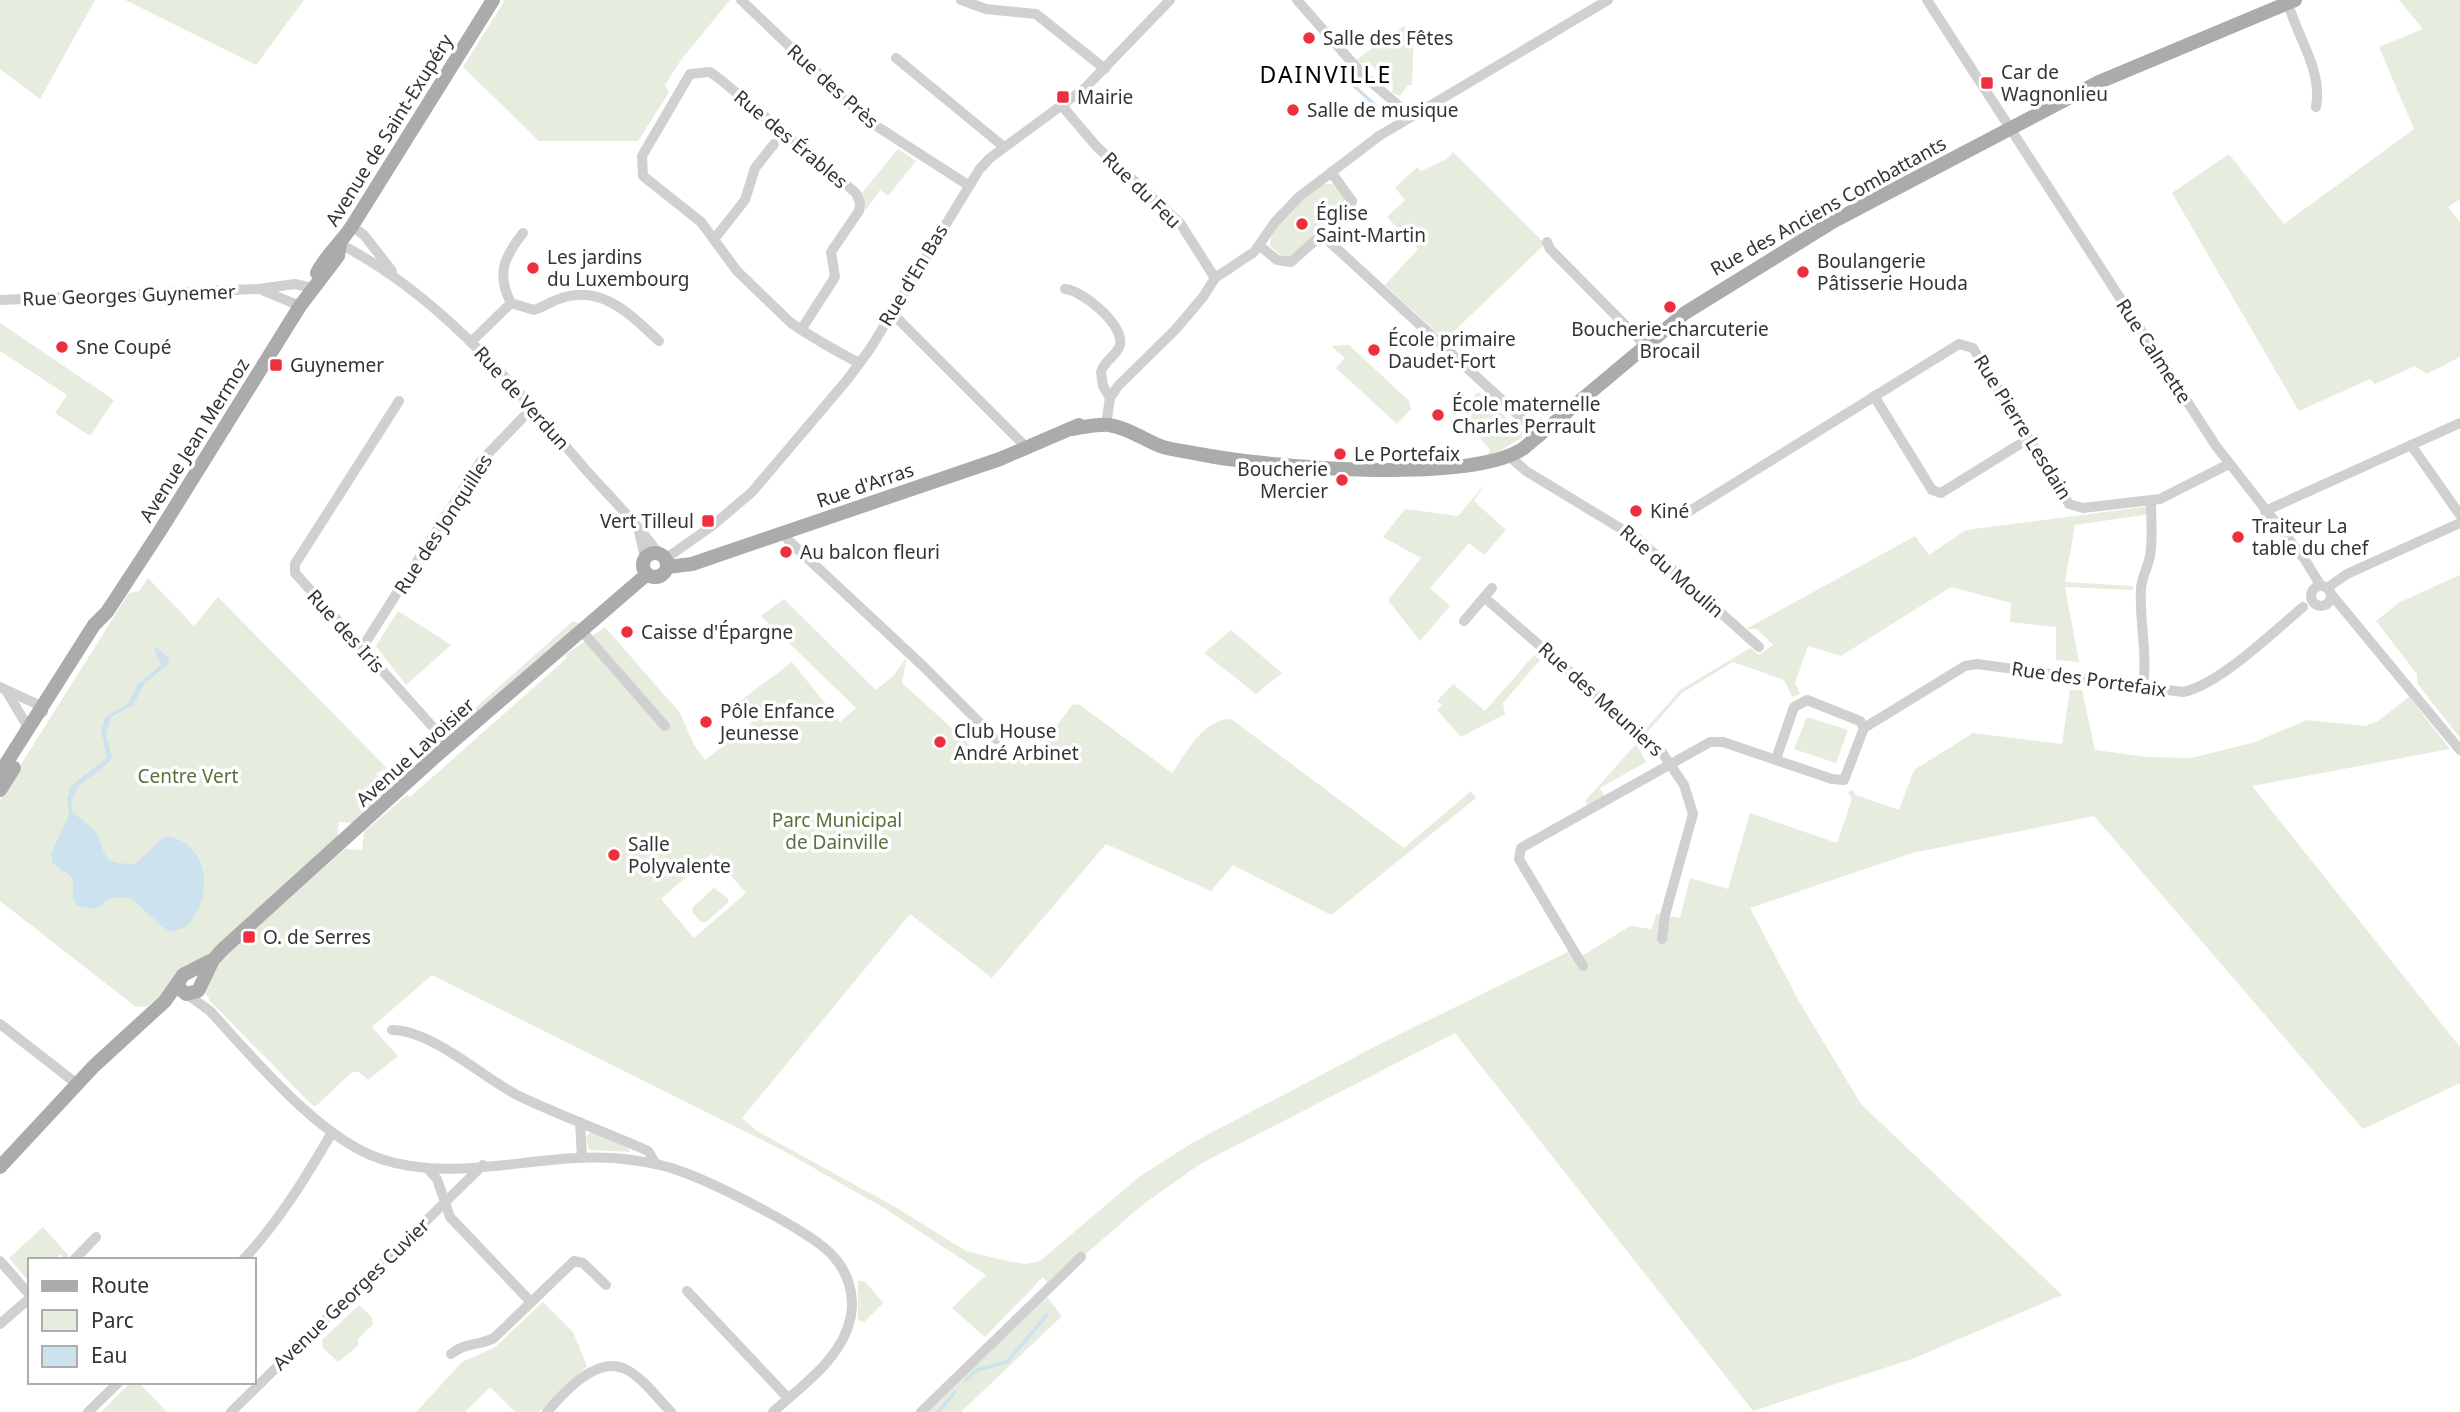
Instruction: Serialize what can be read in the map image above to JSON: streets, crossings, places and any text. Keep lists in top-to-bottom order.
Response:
{
  "streets": {
    "main road": [
      "Avenue de Saint-Exupéry",
      "Rue des Anciens Combattants",
      "Avenue Jean Mermoz",
      "Rue d'Arras",
      "Avenue Lavoisier"
    ],
    "street": [
      "Rue des Près",
      "Rue des Érables",
      "Rue du Feu",
      "Rue d'En Bas",
      "Rue Georges Guynemer",
      "Rue Calmette",
      "Rue de Verdun",
      "Rue Pierre Lesdain",
      "Rue des Jonquilles",
      "Rue du Moulin",
      "Rue des Iris",
      "Rue des Portefaix",
      "Rue des Meuniers",
      "Avenue Georges Cuvier"
    ]
  },
  "crossings": [
    ["Rue des Près", "Rue d'En Bas"],
    ["Avenue de Saint-Exupéry", "Rue Georges Guynemer"],
    ["Avenue de Saint-Exupéry", "Avenue Jean Mermoz"],
    ["Rue du Feu", "Rue d'En Bas"],
    ["Rue des Anciens Combattants", "Rue Calmette"],
    ["Rue des Anciens Combattants", "Rue d'Arras"],
    ["Rue des Anciens Combattants", "Rue du Moulin"],
    ["Rue d'En Bas", "Rue de Verdun"],
    ["Rue d'En Bas", "Rue d'Arras"],
    ["Rue Georges Guynemer", "Avenue Jean Mermoz"],
    ["Rue Calmette", "Rue Pierre Lesdain"],
    ["Rue Calmette", "Rue des Portefaix"],
    ["Rue de Verdun", "Rue d'Arras"],
    ["Rue de Verdun", "Rue des Jonquilles"],
    ["Rue d'Arras", "Avenue Lavoisier"],
    ["Rue des Jonquilles", "Rue des Iris"],
    ["Rue des Iris", "Avenue Lavoisier"]
  ],
  "districts": ["DAINVILLE"],
  "parks": ["Centre Vert", "Parc Municipal de Dainville"],
  "places": {
    "other": [
      "Salle des Fêtes",
      "Salle de musique",
      "Église Saint-Martin",
      "Les jardins du Luxembourg",
      "Boulangerie Pâtisserie Houda",
      "Boucherie-charcuterie Brocail",
      "Sne Coupé",
      "École primaire Daudet-Fort",
      "École maternelle Charles Perrault",
      "Le Portefaix",
      "Boucherie Mercier",
      "Kiné",
      "Traiteur La table du chef",
      "Au balcon fleuri",
      "Caisse d'Épargne",
      "Pôle Enfance Jeunesse",
      "Club House André Arbinet",
      "Salle Polyvalente"
    ],
    "transit": [
      "Car de Wagnonlieu",
      "Mairie",
      "Guynemer",
      "Vert Tilleul",
      "O. de Serres"
    ]
  },
  "legend": ["Route", "Parc", "Eau"]
}
